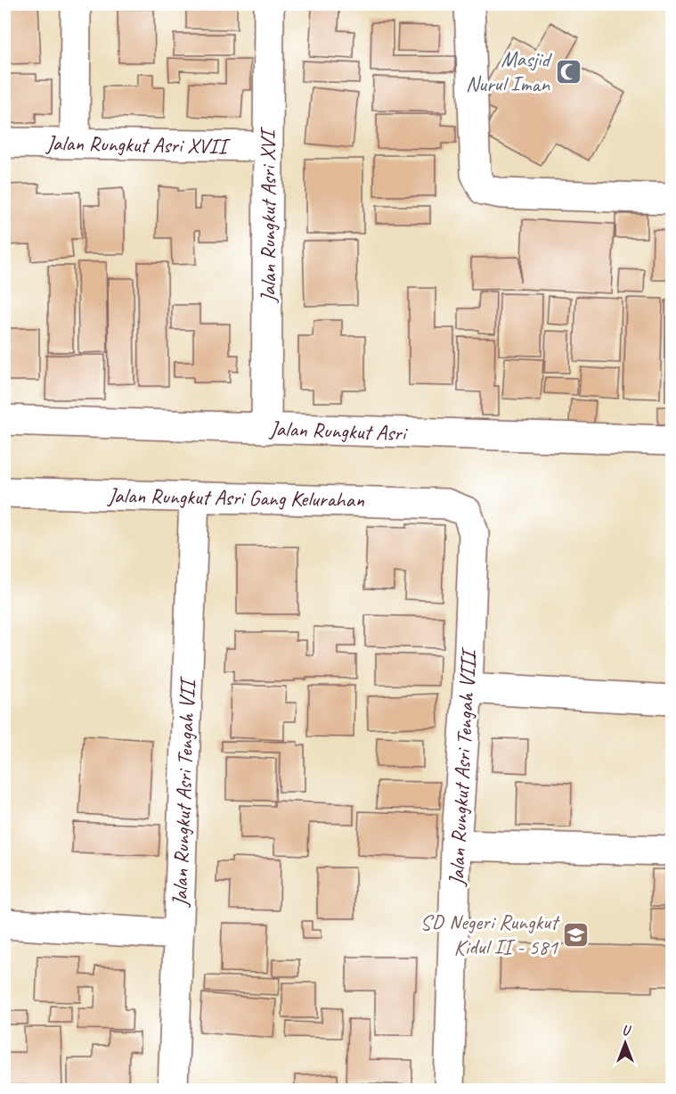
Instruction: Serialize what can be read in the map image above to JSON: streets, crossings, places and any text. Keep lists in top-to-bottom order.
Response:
{
  "streets": {
    "street": [
      "Jalan Rungkut Asri XVII",
      "Jalan Rungkut Asri XVI",
      "Jalan Rungkut Asri",
      "Jalan Rungkut Asri Gang Kelurahan",
      "Jalan Rungkut Asri Tengah VIII",
      "Jalan Rungkut Asri Tengah VII"
    ]
  },
  "crossings": [
    ["Jalan Rungkut Asri XVII", "Jalan Rungkut Asri XVI"],
    ["Jalan Rungkut Asri XVI", "Jalan Rungkut Asri"],
    ["Jalan Rungkut Asri Gang Kelurahan", "Jalan Rungkut Asri Tengah VIII"],
    ["Jalan Rungkut Asri Gang Kelurahan", "Jalan Rungkut Asri Tengah VII"]
  ],
  "places": {
    "mosque": ["Masjid Nurul Iman"],
    "school or university": ["SD Negeri Rungkut Kidul II - 581"]
  },
  "north": "top"
}
